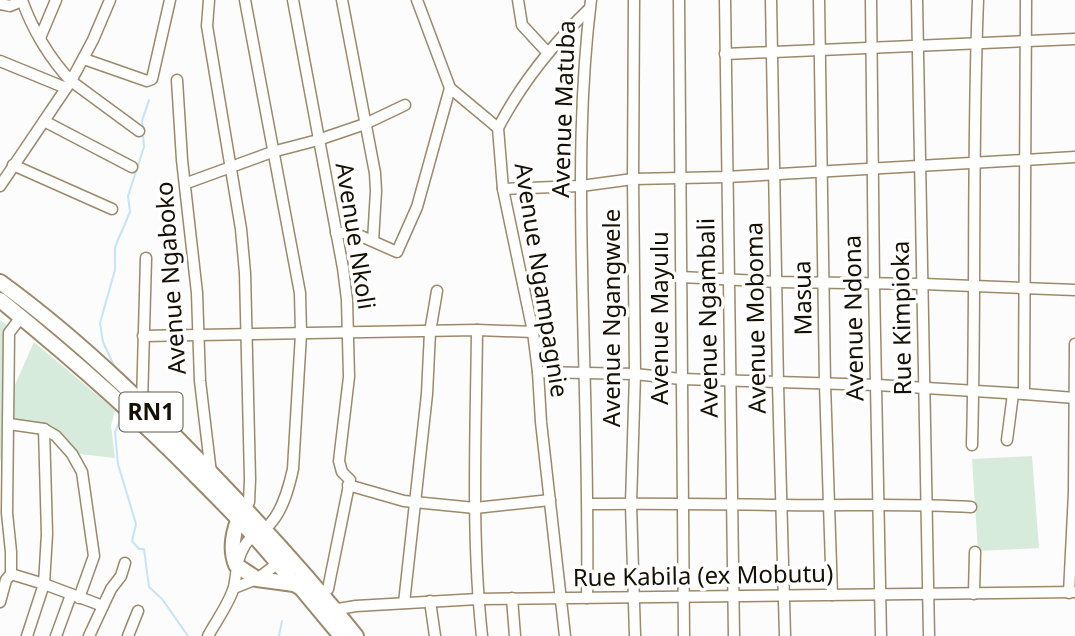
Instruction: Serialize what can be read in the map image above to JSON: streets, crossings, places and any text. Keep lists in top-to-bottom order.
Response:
{
  "streets": {
    "highway": ["RN1"],
    "street": [
      "Avenue Matuba",
      "Avenue Nkoli",
      "Avenue Ngaboko",
      "Avenue Ngampagnie",
      "Masua",
      "Avenue Ngangwele",
      "Avenue Mayulu",
      "Avenue Ngambali",
      "Avenue Moboma",
      "Avenue Ndona",
      "Rue Kimpioka",
      "Rue Kabila (ex Mobutu)"
    ]
  },
  "crossings": [
    ["Avenue Matuba", "Rue Kabila (ex Mobutu)"],
    ["Avenue Ngaboko", "RN1"],
    ["Avenue Ngampagnie", "Rue Kabila (ex Mobutu)"],
    ["Masua", "Rue Kabila (ex Mobutu)"],
    ["Avenue Ngangwele", "Rue Kabila (ex Mobutu)"],
    ["Avenue Mayulu", "Rue Kabila (ex Mobutu)"],
    ["Avenue Ngambali", "Rue Kabila (ex Mobutu)"],
    ["Avenue Moboma", "Rue Kabila (ex Mobutu)"],
    ["Avenue Ndona", "Rue Kabila (ex Mobutu)"],
    ["Rue Kimpioka", "Rue Kabila (ex Mobutu)"],
    ["RN1", "Rue Kabila (ex Mobutu)"]
  ]
}
